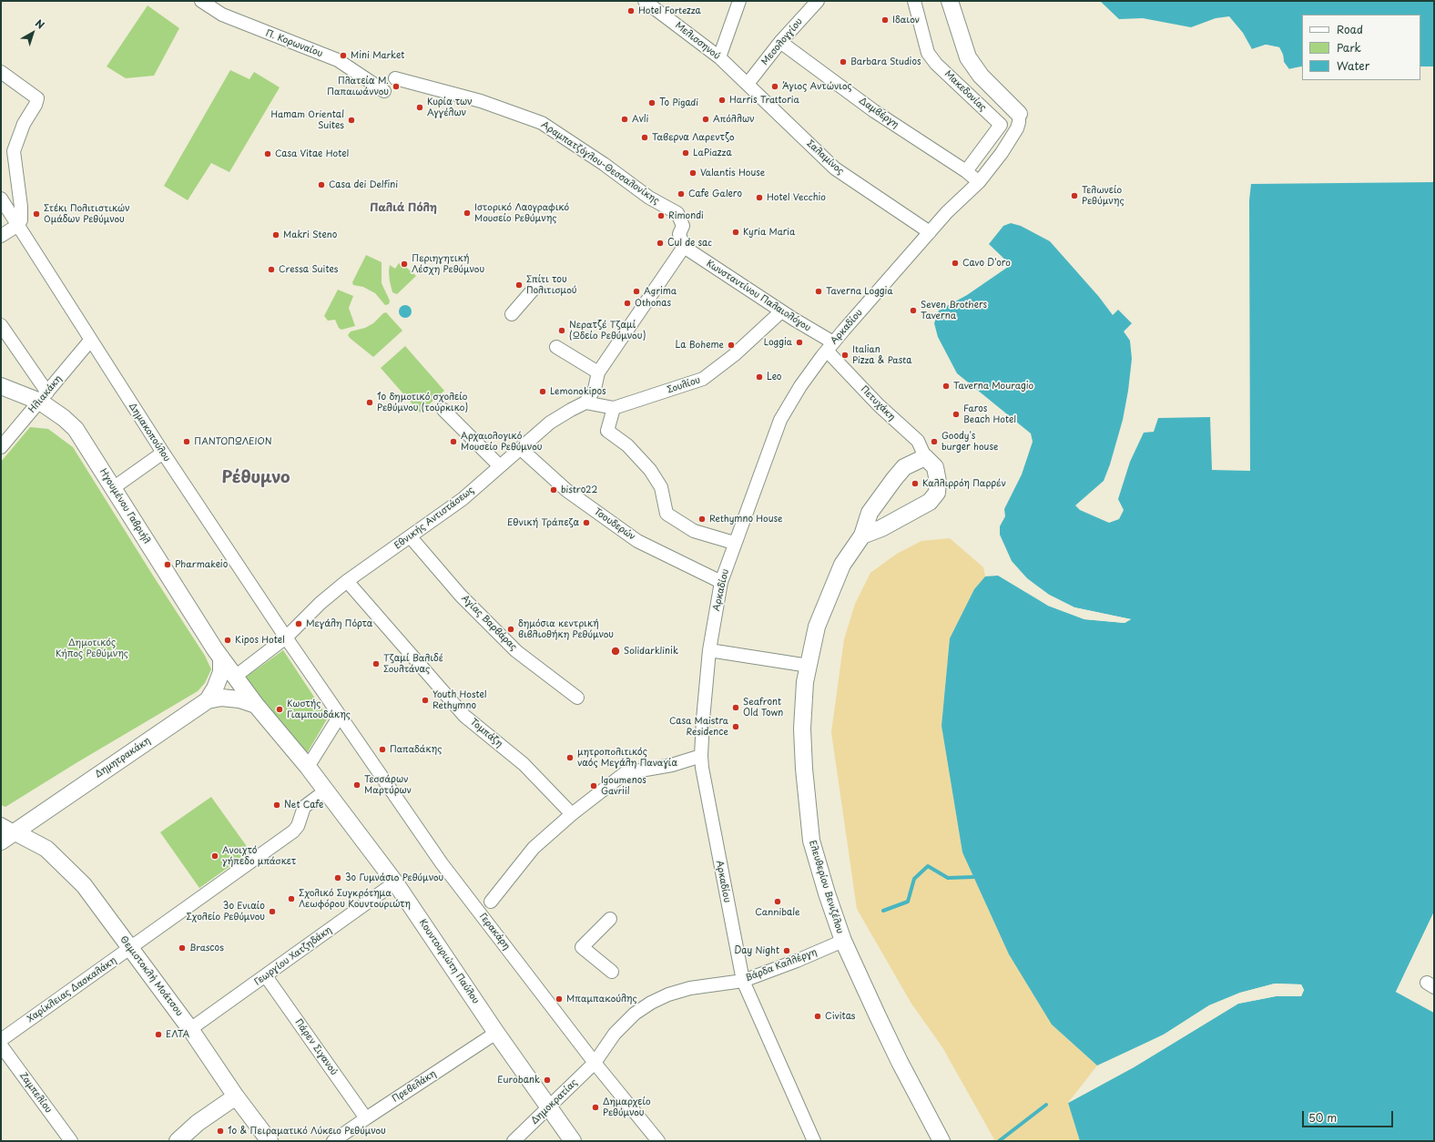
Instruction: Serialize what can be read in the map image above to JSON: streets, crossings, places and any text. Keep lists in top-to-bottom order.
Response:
{
  "streets": {
    "main road": [
      "Ηγουμένου Γαβριήλ",
      "Δημητρακάκη",
      "Ελευθερίου Βενιζέλου",
      "Κουντουριώτη Παύλου",
      "Θεμιστοκλή Μοάτσου"
    ],
    "street": [
      "Μελισσηνού",
      "Μεσολογγίου",
      "Π. Κορωναίου",
      "Μακεδονίας",
      "Δαμβέργη",
      "Σαλαμίνος",
      "Αραμπατζόγλου-Θεσσαλονίκης",
      "Κωνσταντίνου Παλαιολόγου",
      "Αρκαδίου",
      "Σουλίου",
      "Ηλιακάκη",
      "Πετυχάκη",
      "Δημακοπούλου",
      "Εθνικής Αντιστάσεως",
      "Τσουδερών",
      "Αγίας Βαρβάρας",
      "Τομπάζη",
      "Γερακάρη",
      "Γεωργίου Χατζηδάκη",
      "Βάρδα Καλλέργη",
      "Χαρίκλειας Δασκαλάκη",
      "Πάρεν Σιγανού",
      "Πρεβελάκη",
      "Ζαμπελίου",
      "Δημοκρατίας"
    ]
  },
  "crossings": [
    ["Μελισσηνού", "Μεσολογγίου"],
    ["Μελισσηνού", "Σαλαμίνος"],
    ["Μεσολογγίου", "Δαμβέργη"],
    ["Μεσολογγίου", "Σαλαμίνος"],
    ["Μακεδονίας", "Δαμβέργη"],
    ["Δαμβέργη", "Αρκαδίου"],
    ["Σαλαμίνος", "Αρκαδίου"],
    ["Αραμπατζόγλου-Θεσσαλονίκης", "Κωνσταντίνου Παλαιολόγου"],
    ["Κωνσταντίνου Παλαιολόγου", "Αρκαδίου"],
    ["Κωνσταντίνου Παλαιολόγου", "Σουλίου"],
    ["Κωνσταντίνου Παλαιολόγου", "Πετυχάκη"],
    ["Αρκαδίου", "Πετυχάκη"],
    ["Αρκαδίου", "Τσουδερών"],
    ["Αρκαδίου", "Βάρδα Καλλέργη"],
    ["Σουλίου", "Εθνικής Αντιστάσεως"],
    ["Ηλιακάκη", "Δημακοπούλου"],
    ["Ηλιακάκη", "Ηγουμένου Γαβριήλ"],
    ["Πετυχάκη", "Ελευθερίου Βενιζέλου"],
    ["Δημακοπούλου", "Εθνικής Αντιστάσεως"],
    ["Ηγουμένου Γαβριήλ", "Δημητρακάκη"],
    ["Εθνικής Αντιστάσεως", "Τσουδερών"],
    ["Εθνικής Αντιστάσεως", "Αγίας Βαρβάρας"],
    ["Εθνικής Αντιστάσεως", "Τομπάζη"],
    ["Δημητρακάκη", "Θεμιστοκλή Μοάτσου"],
    ["Ελευθερίου Βενιζέλου", "Βάρδα Καλλέργη"],
    ["Γερακάρη", "Βάρδα Καλλέργη"],
    ["Γερακάρη", "Δημοκρατίας"],
    ["Γεωργίου Χατζηδάκη", "Κουντουριώτη Παύλου"],
    ["Γεωργίου Χατζηδάκη", "Θεμιστοκλή Μοάτσου"],
    ["Γεωργίου Χατζηδάκη", "Πάρεν Σιγανού"],
    ["Κουντουριώτη Παύλου", "Χαρίκλειας Δασκαλάκη"],
    ["Κουντουριώτη Παύλου", "Πρεβελάκη"],
    ["Κουντουριώτη Παύλου", "Δημοκρατίας"],
    ["Βάρδα Καλλέργη", "Δημοκρατίας"],
    ["Θεμιστοκλή Μοάτσου", "Χαρίκλειας Δασκαλάκη"],
    ["Πάρεν Σιγανού", "Πρεβελάκη"]
  ],
  "districts": ["Παλιά Πόλη", "Ρέθυμνο"],
  "parks": ["Δημοτικός Κήπος Ρεθύμνης"],
  "places": [
    "Hotel Fortezza",
    "Ιδαιον",
    "Mini Market",
    "Barbara Studios",
    "Πλατεία Μ. Παπαιωάννου",
    "Άγιος Αντώνιος",
    "Harris Trattoria",
    "To Pigadi",
    "Κυρία των Αγγέλων",
    "Avli",
    "Απόλλων",
    "Hamam Oriental Suites",
    "Ταβερνα Λαρεντζο",
    "LaPiazza",
    "Casa Vitae Hotel",
    "Valantis House",
    "Casa dei Delfini",
    "Cafe Galero",
    "Τελωνείο Ρεθύμνης",
    "Hotel Vecchio",
    "Ιστορικό Λαoγραφικό Μουσείο Ρεθύμνης",
    "Στέκι Πολιτιστικών Ομάδων Ρεθύμνου",
    "Rimondi",
    "Kyria Maria",
    "Makri Steno",
    "Cul de sac",
    "Cavo D'oro",
    "Περιηγητική Λέσχη Ρεθύμνου",
    "Cressa Suites",
    "Σπίτι του Πολιτισμού",
    "Agrima",
    "Taverna Loggia",
    "Othonas",
    "Seven Brothers Taverna",
    "Νερατζέ Τζαμί (Ωδείο Ρεθύμνου)",
    "Loggia",
    "La Boheme",
    "Italian Pizza & Pasta",
    "Leo",
    "Taverna Mouragio",
    "Lemonokipos",
    "1ο δημοτικό σχολείο Ρεθύμνου (τούρκικο)",
    "Faros Beach Hotel",
    "ΠΑΝΤΟΠΩΛΕΊΟΝ",
    "Αρχαιολογικό Μουσείο Ρεθύμνου",
    "Goody's burger house",
    "Καλλιρρόη Παρρέν",
    "bistro22",
    "Rethymno House",
    "Εθνική Τράπεζα",
    "Pharmakeio",
    "Μεγάλη Πόρτα",
    "δημόσια κεντρική βιβλιοθήκη Ρεθύμνου",
    "Kipos Hotel",
    "Solidarklinik",
    "Τζαμί Βαλιδέ Σουλτάνας",
    "Youth Hostel Rethymno",
    "Seafront Old Town",
    "Κωστής Γιαμπουδάκης",
    "Casa Maistra Residence",
    "Παπαδάκης",
    "μητροπολιτικός ναός Μεγάλη Παναγία",
    "Τεσσάρων Μαρτύρων",
    "Igoumenos Gavriil",
    "Net Cafe",
    "Ανοιχτό γήπεδο μπάσκετ",
    "3o Γυμνάσιο Ρεθύμνου",
    "Σχολικό Συγκρότημα Λεωφόρου Κουντουριώτη",
    "Cannibale",
    "3ο Ενιαίο Σχολείο Ρεθύμνου",
    "Brascos",
    "Day Night",
    "Μπαμπακούλης",
    "Civitas",
    "ΕΛΤΑ",
    "Eurobank",
    "Δημαρχείο Ρεθύμνου",
    "1ο & Πειραματικό Λύκειο Ρεθύμνου"
  ],
  "legend": ["Road", "Park", "Water"],
  "scale_bar": "50 m",
  "north": "top right"
}
